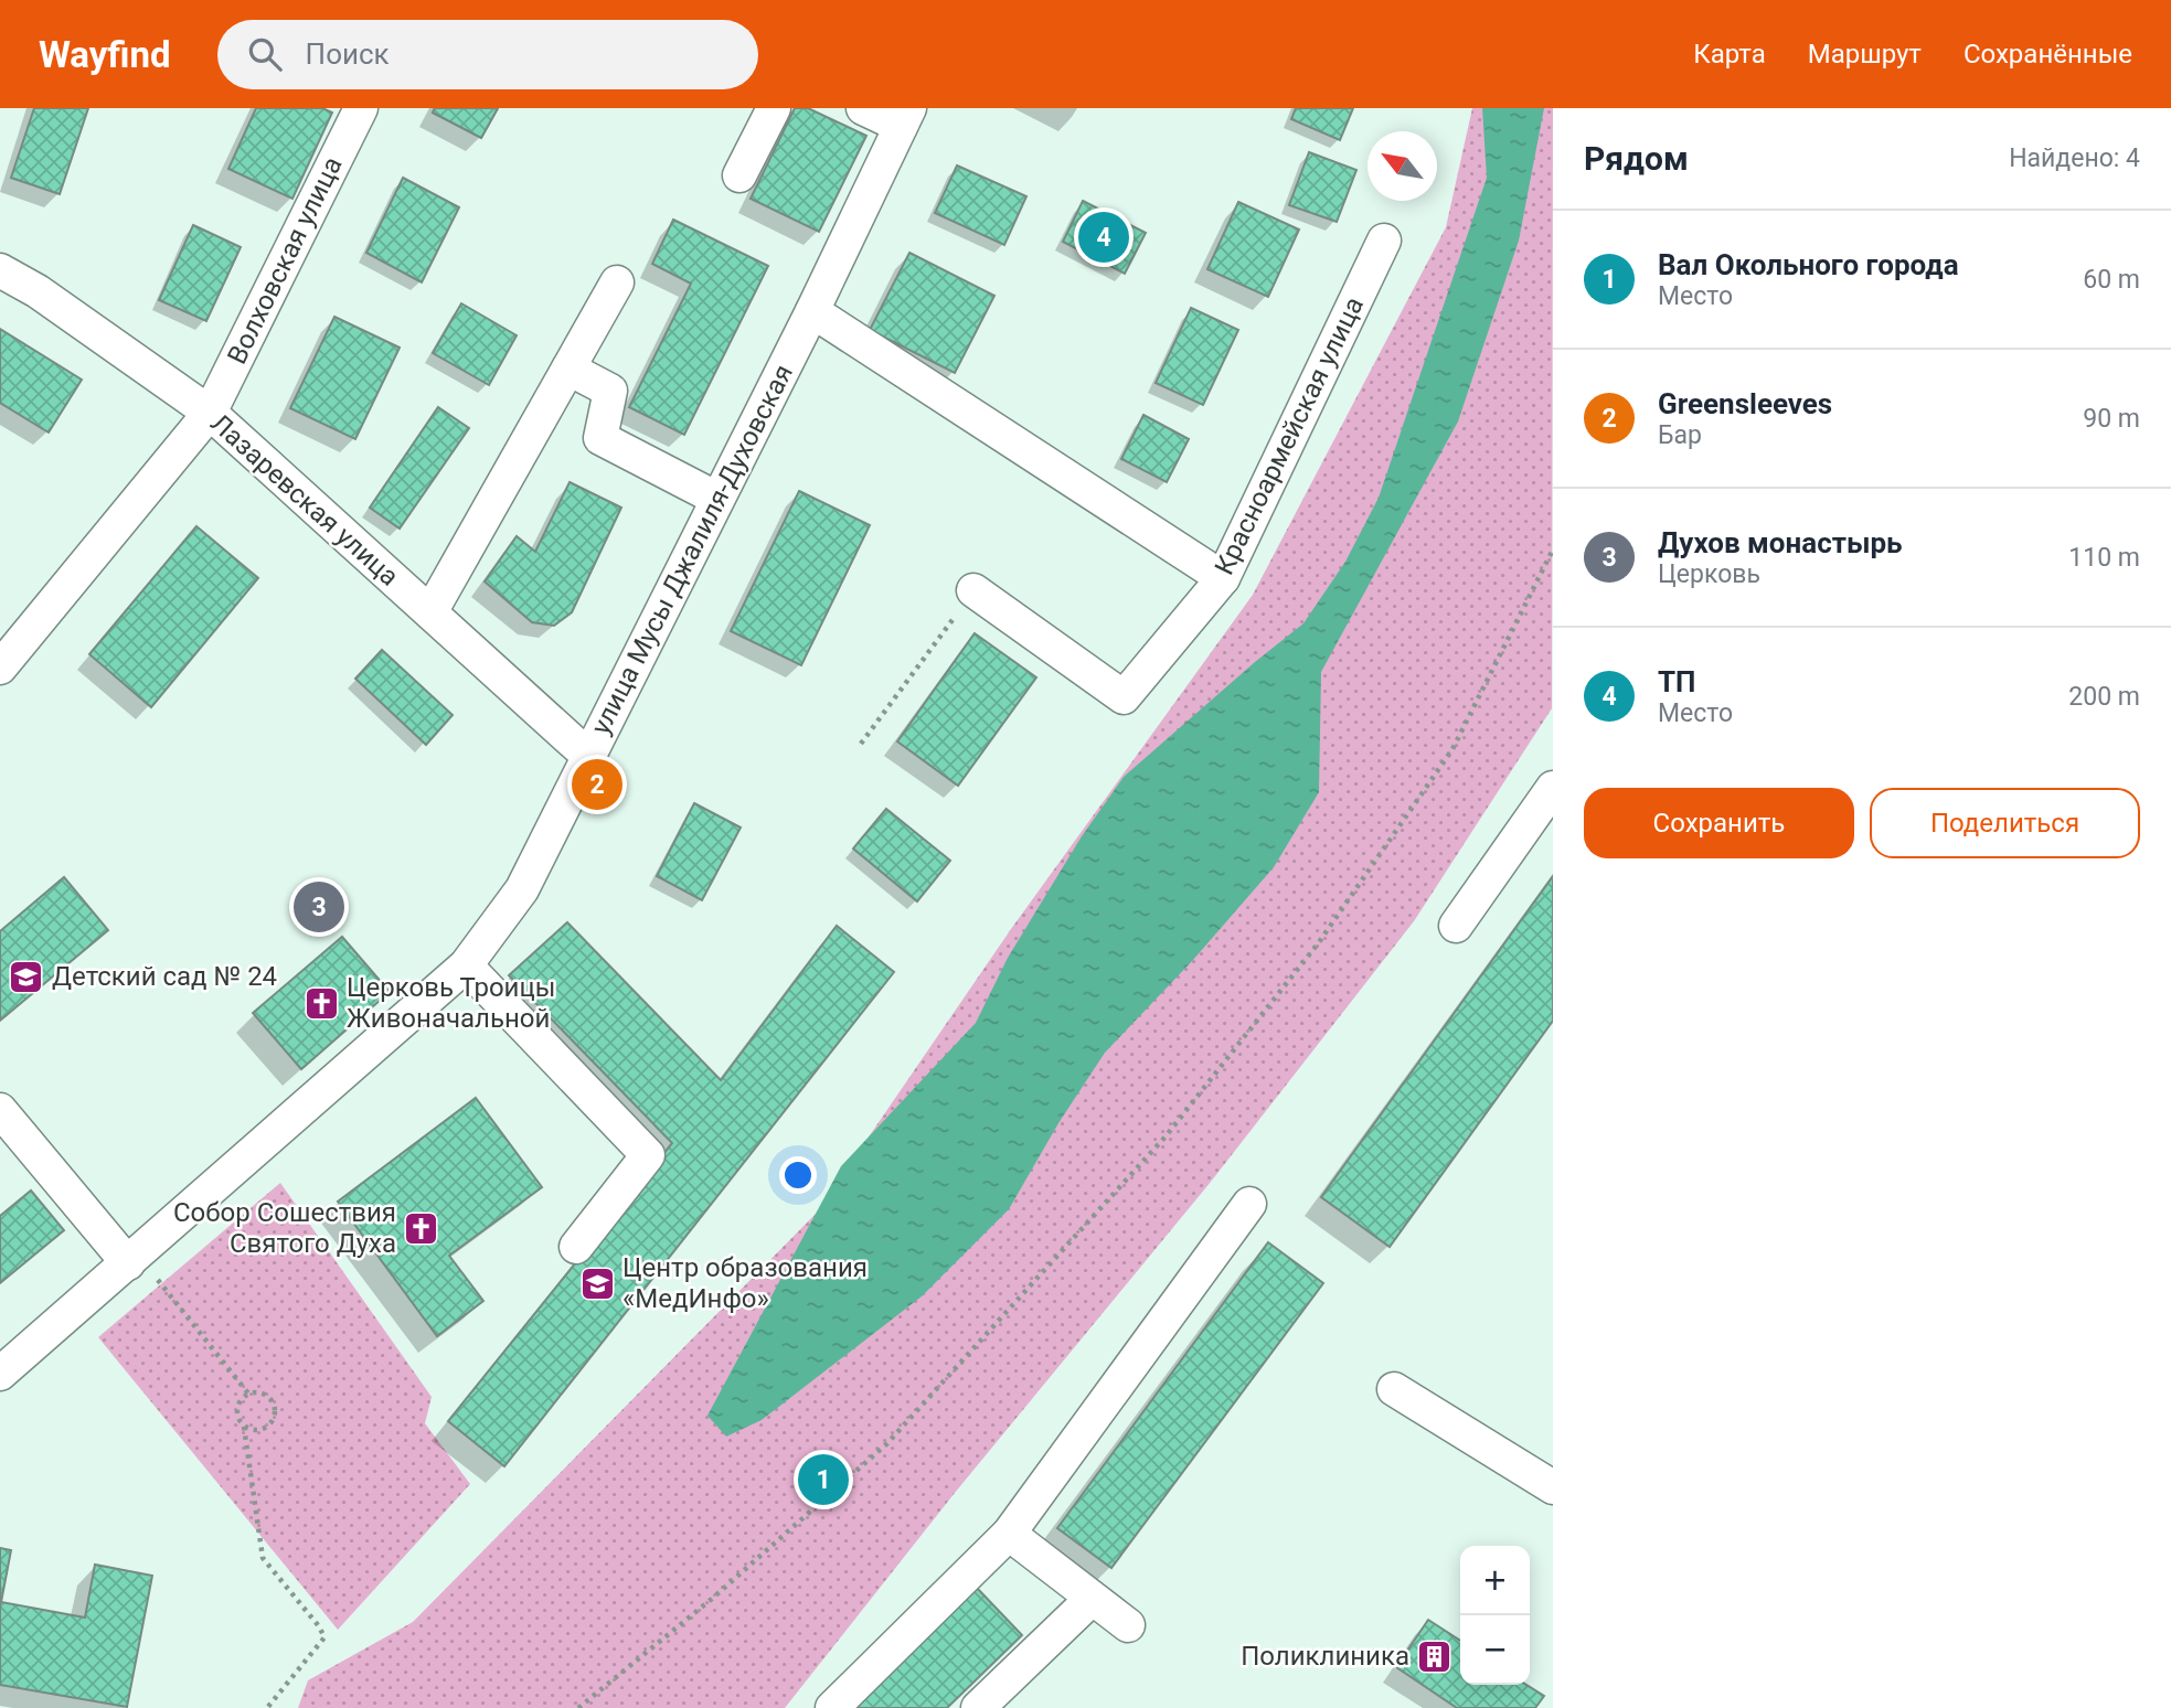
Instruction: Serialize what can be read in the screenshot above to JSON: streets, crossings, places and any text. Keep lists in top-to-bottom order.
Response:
{
  "streets": {
    "street": [
      "Волховская улица",
      "Красноармейская улица",
      "Лазаревская улица",
      "улица Мусы Джалиля-Духовская"
    ]
  },
  "crossings": [
    ["Волховская улица", "Лазаревская улица"],
    ["Лазаревская улица", "улица Мусы Джалиля-Духовская"]
  ],
  "places": {
    "school or university": ["Детский сад № 24", "Центр образования «МедИнфо»"],
    "church": ["Церковь Троицы Живоначальной", "Собор Сошествия Святого Духа"],
    "building": ["Поликлиника"]
  },
  "north": "top left",
  "page": {
    "header": "Wayfind",
    "search": "Поиск",
    "nav": ["Карта", "Маршрут", "Сохранённые"],
    "heading": ["Рядом", "Найдено: 4"],
    "pins": [
      "4",
      "2",
      "3",
      "1"
    ],
    "list": [
      {
        "mark": "1",
        "name": "Вал Окольного города",
        "note": "Место",
        "value": "60 m"
      },
      {
        "mark": "2",
        "name": "Greensleeves",
        "note": "Бар",
        "value": "90 m"
      },
      {
        "mark": "3",
        "name": "Духов монастырь",
        "note": "Церковь",
        "value": "110 m"
      },
      {
        "mark": "4",
        "name": "ТП",
        "note": "Место",
        "value": "200 m"
      }
    ],
    "buttons": ["Сохранить", "Поделиться"],
    "map_buttons": ["+", "−"]
  }
}
